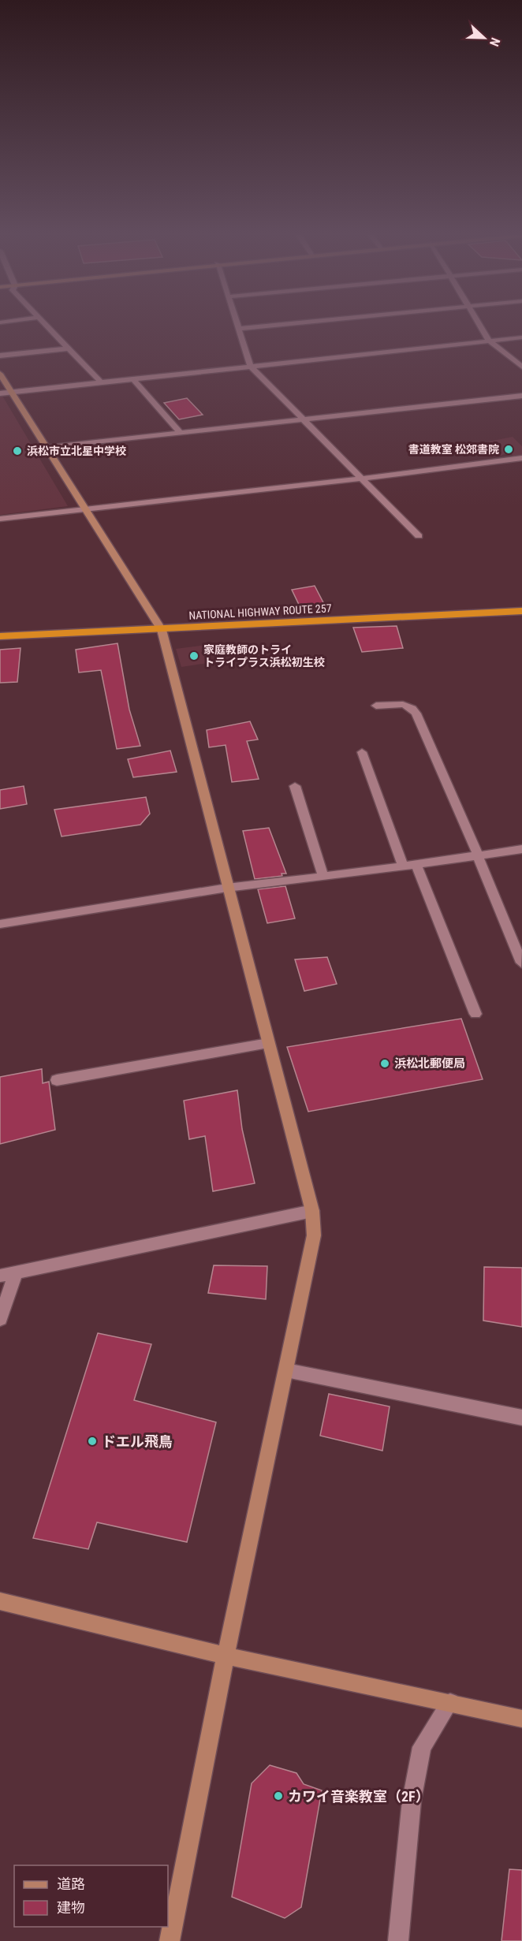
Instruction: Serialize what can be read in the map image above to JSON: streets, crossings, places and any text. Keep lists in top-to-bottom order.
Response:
{
  "streets": {
    "highway": ["NATIONAL HIGHWAY ROUTE 257"]
  },
  "places": [
    "書道教室 松郊書院",
    "浜松市立北星中学校",
    "家庭教師のトライ トライプラス浜松初生校",
    "浜松北郵便局",
    "ドエル飛鳥",
    "カワイ音楽教室（2F）"
  ],
  "legend": ["道路", "建物"],
  "north": "right"
}
